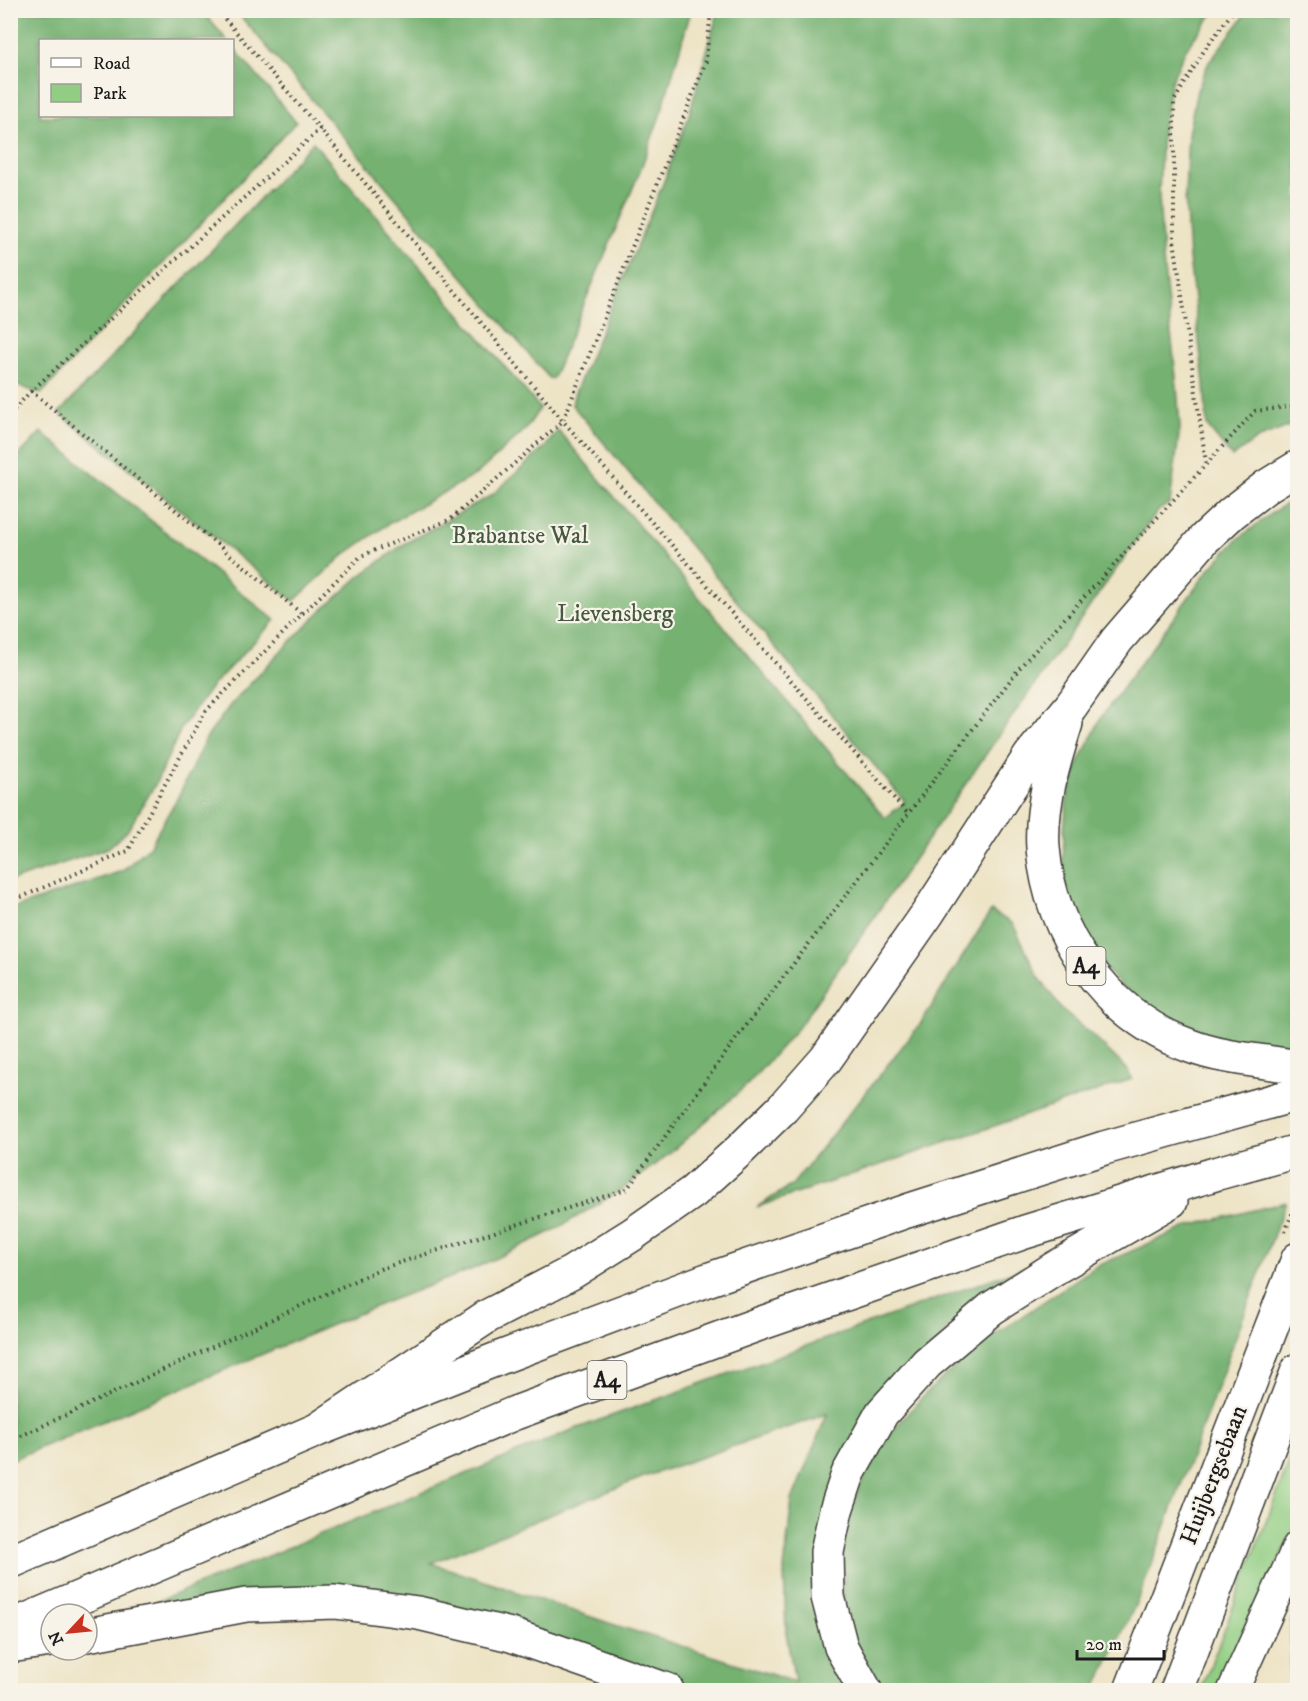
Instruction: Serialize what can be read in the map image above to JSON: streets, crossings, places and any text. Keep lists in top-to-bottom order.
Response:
{
  "streets": {
    "main road": ["A4", "Huijbergsebaan"]
  },
  "parks": ["Brabantse Wal", "Lievensberg"],
  "legend": ["Road", "Park"],
  "scale_bar": "20 m",
  "north": "bottom left"
}
